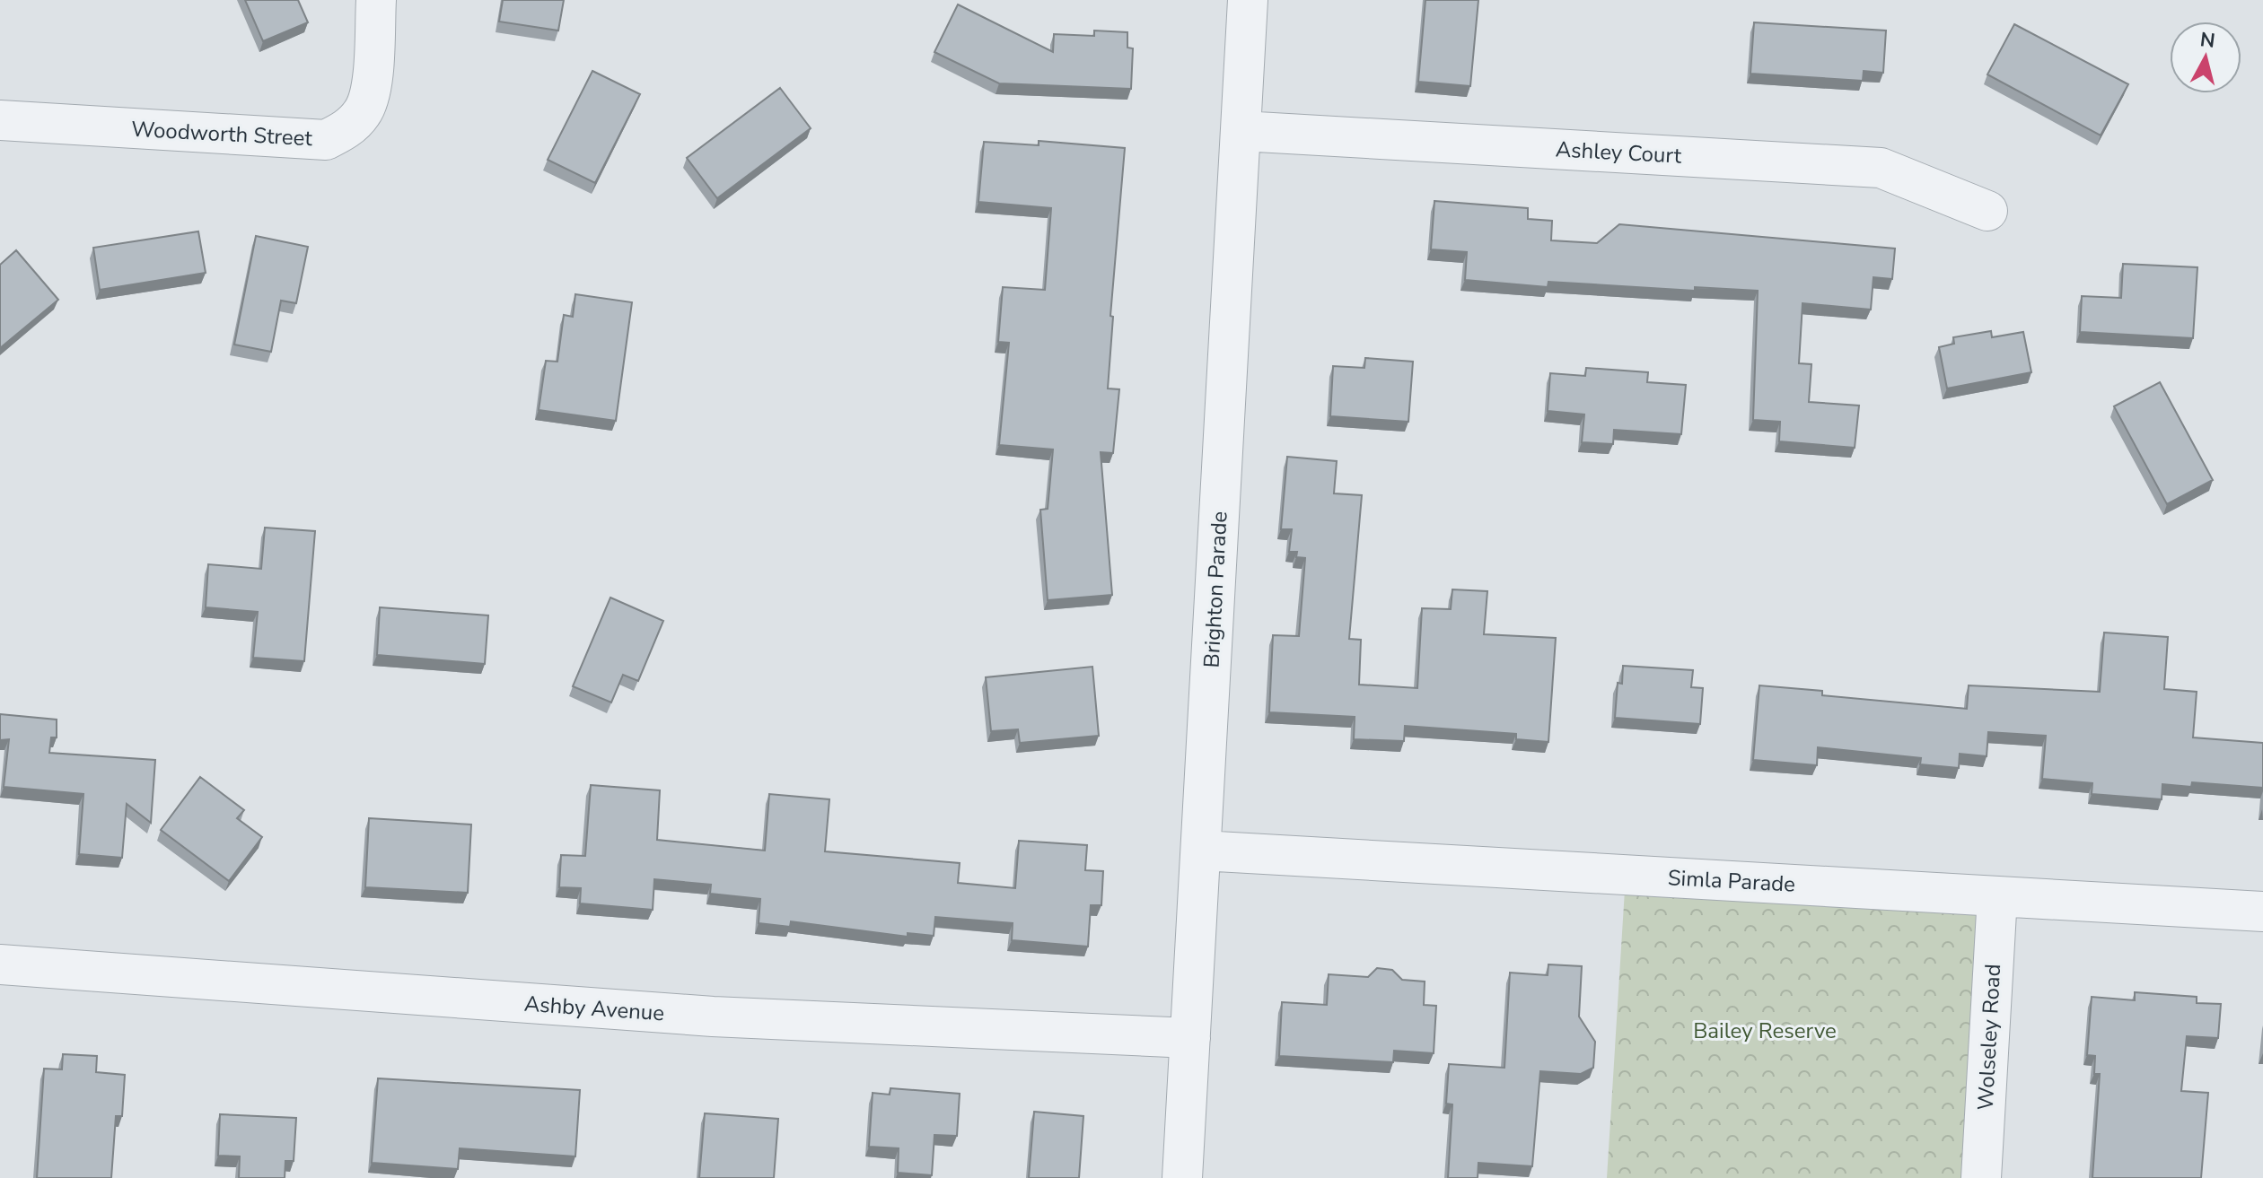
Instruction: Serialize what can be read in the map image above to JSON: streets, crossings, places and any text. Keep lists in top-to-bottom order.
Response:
{
  "streets": {
    "street": [
      "Woodworth Street",
      "Ashley Court",
      "Brighton Parade",
      "Simla Parade",
      "Ashby Avenue",
      "Wolseley Road"
    ]
  },
  "crossings": [
    ["Ashley Court", "Brighton Parade"],
    ["Brighton Parade", "Simla Parade"],
    ["Brighton Parade", "Ashby Avenue"],
    ["Simla Parade", "Wolseley Road"]
  ],
  "parks": ["Bailey Reserve"],
  "north": "top"
}
